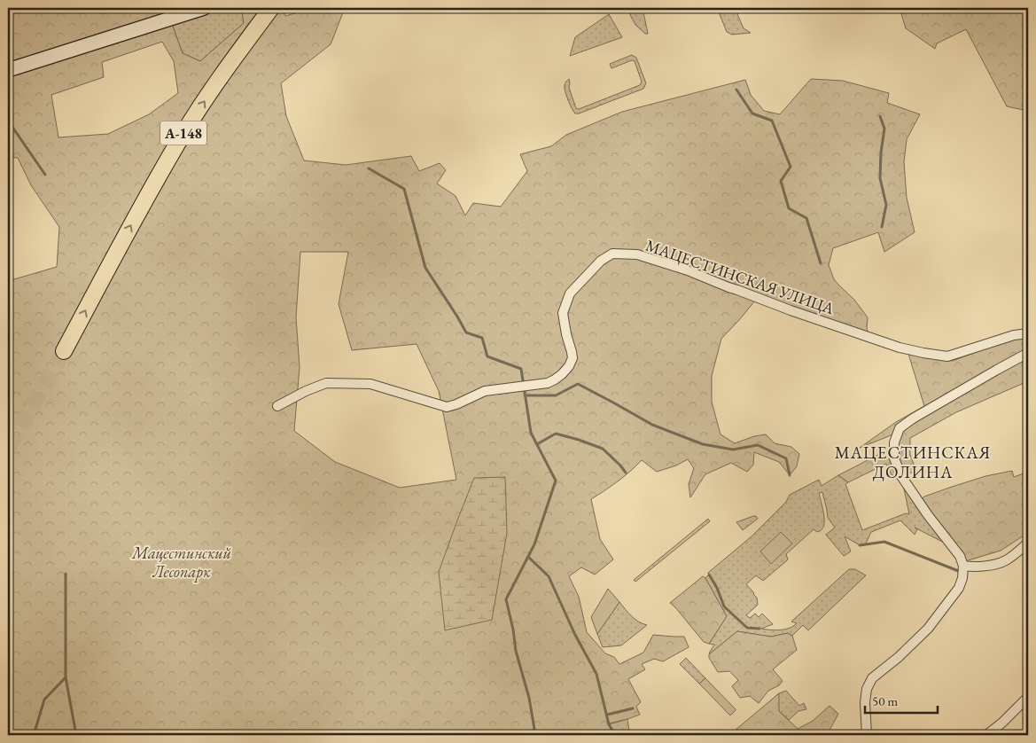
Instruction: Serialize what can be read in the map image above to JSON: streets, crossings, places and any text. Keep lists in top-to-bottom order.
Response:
{
  "streets": {
    "highway": ["А-148"],
    "street": ["МАЦЕСТИНСКАЯ УЛИЦА"]
  },
  "districts": ["МАЦЕСТИНСКАЯ ДОЛИНА"],
  "parks": ["Мацестинский Лесопарк"],
  "scale_bar": "50 m"
}
